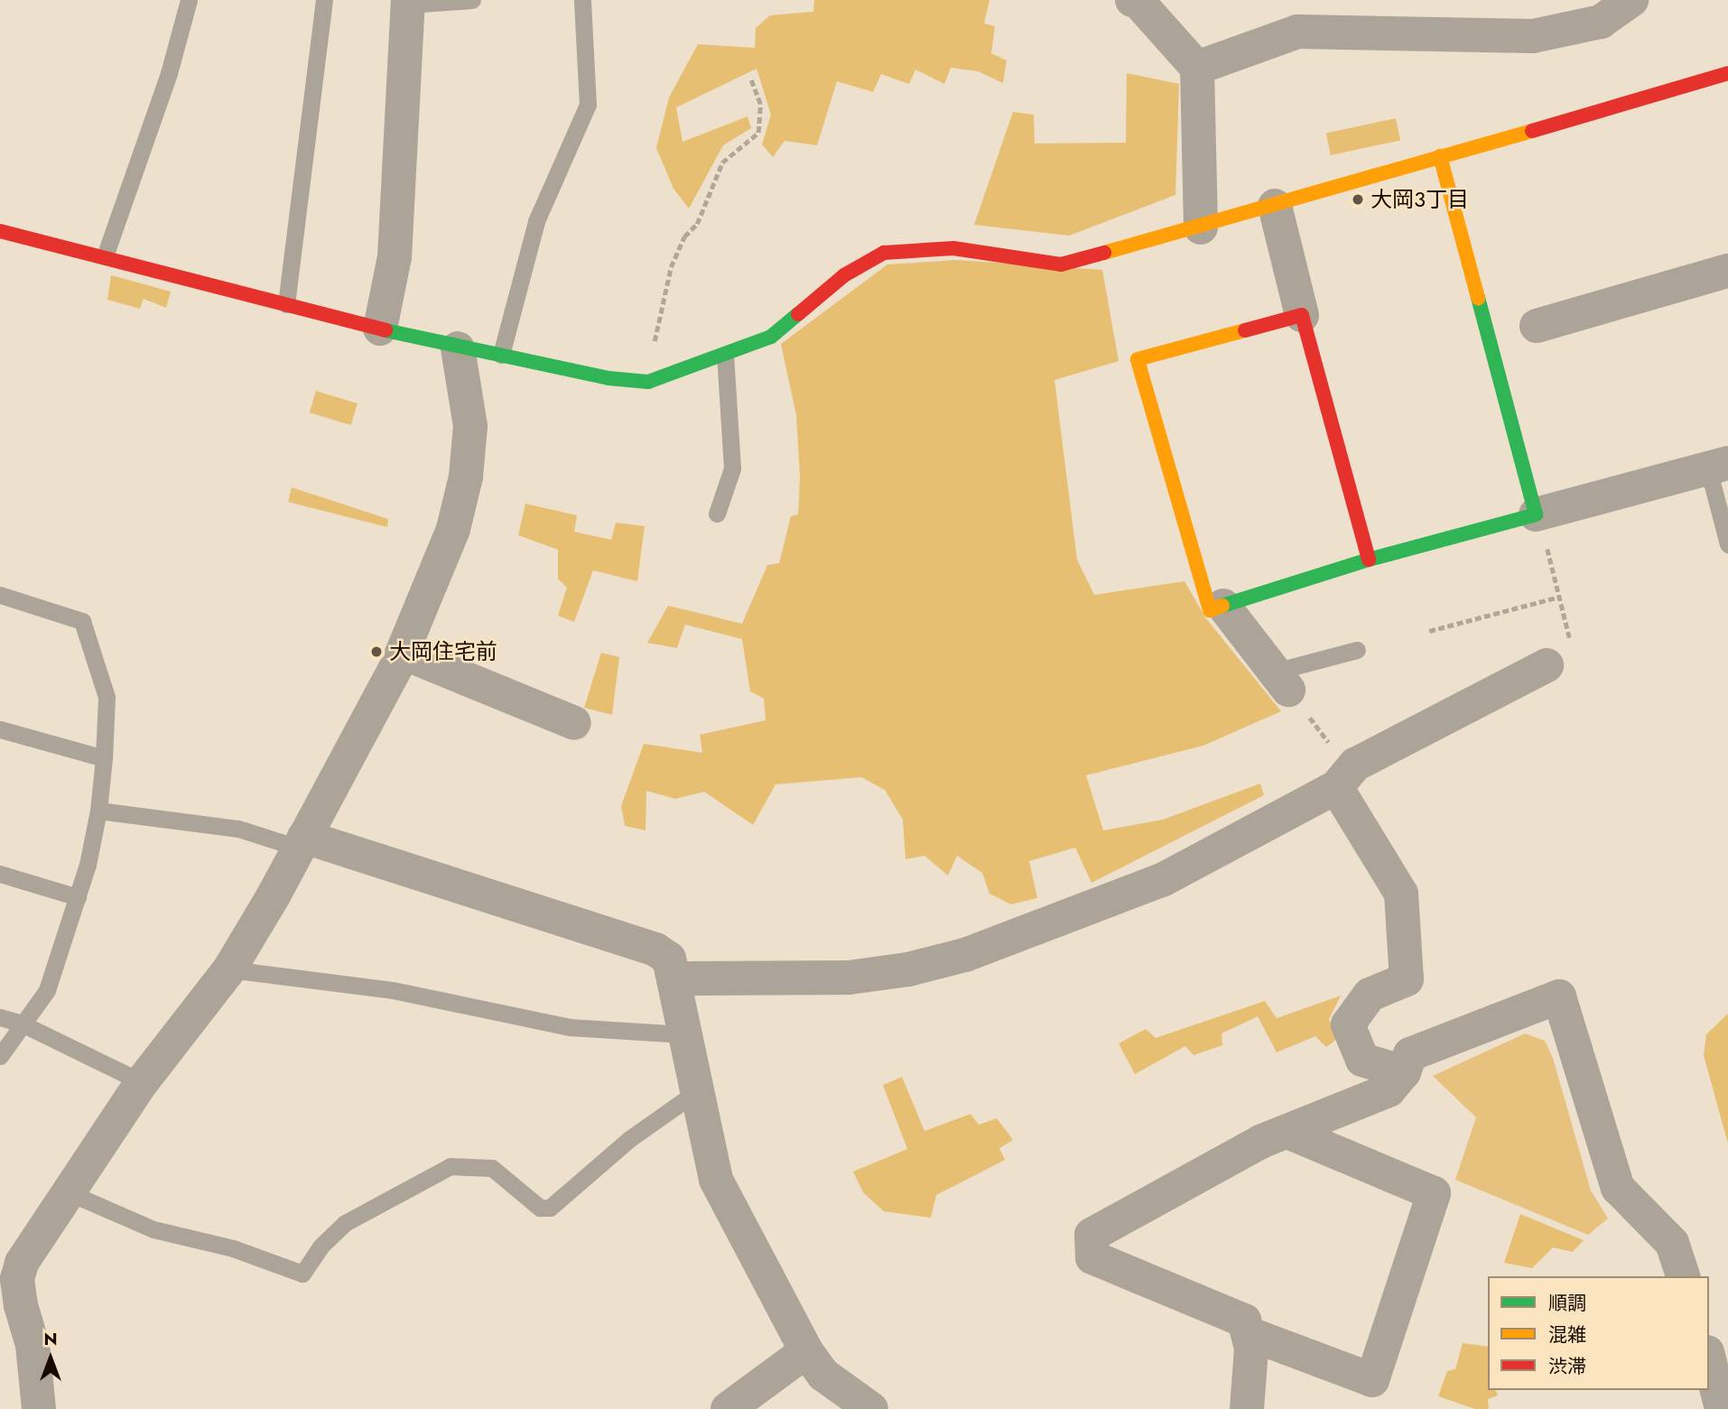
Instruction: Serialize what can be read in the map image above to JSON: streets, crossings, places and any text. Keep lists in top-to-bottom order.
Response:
{
  "places": ["大岡3丁目", "大岡住宅前"],
  "legend": ["順調", "混雑", "渋滞"],
  "north": "top"
}
